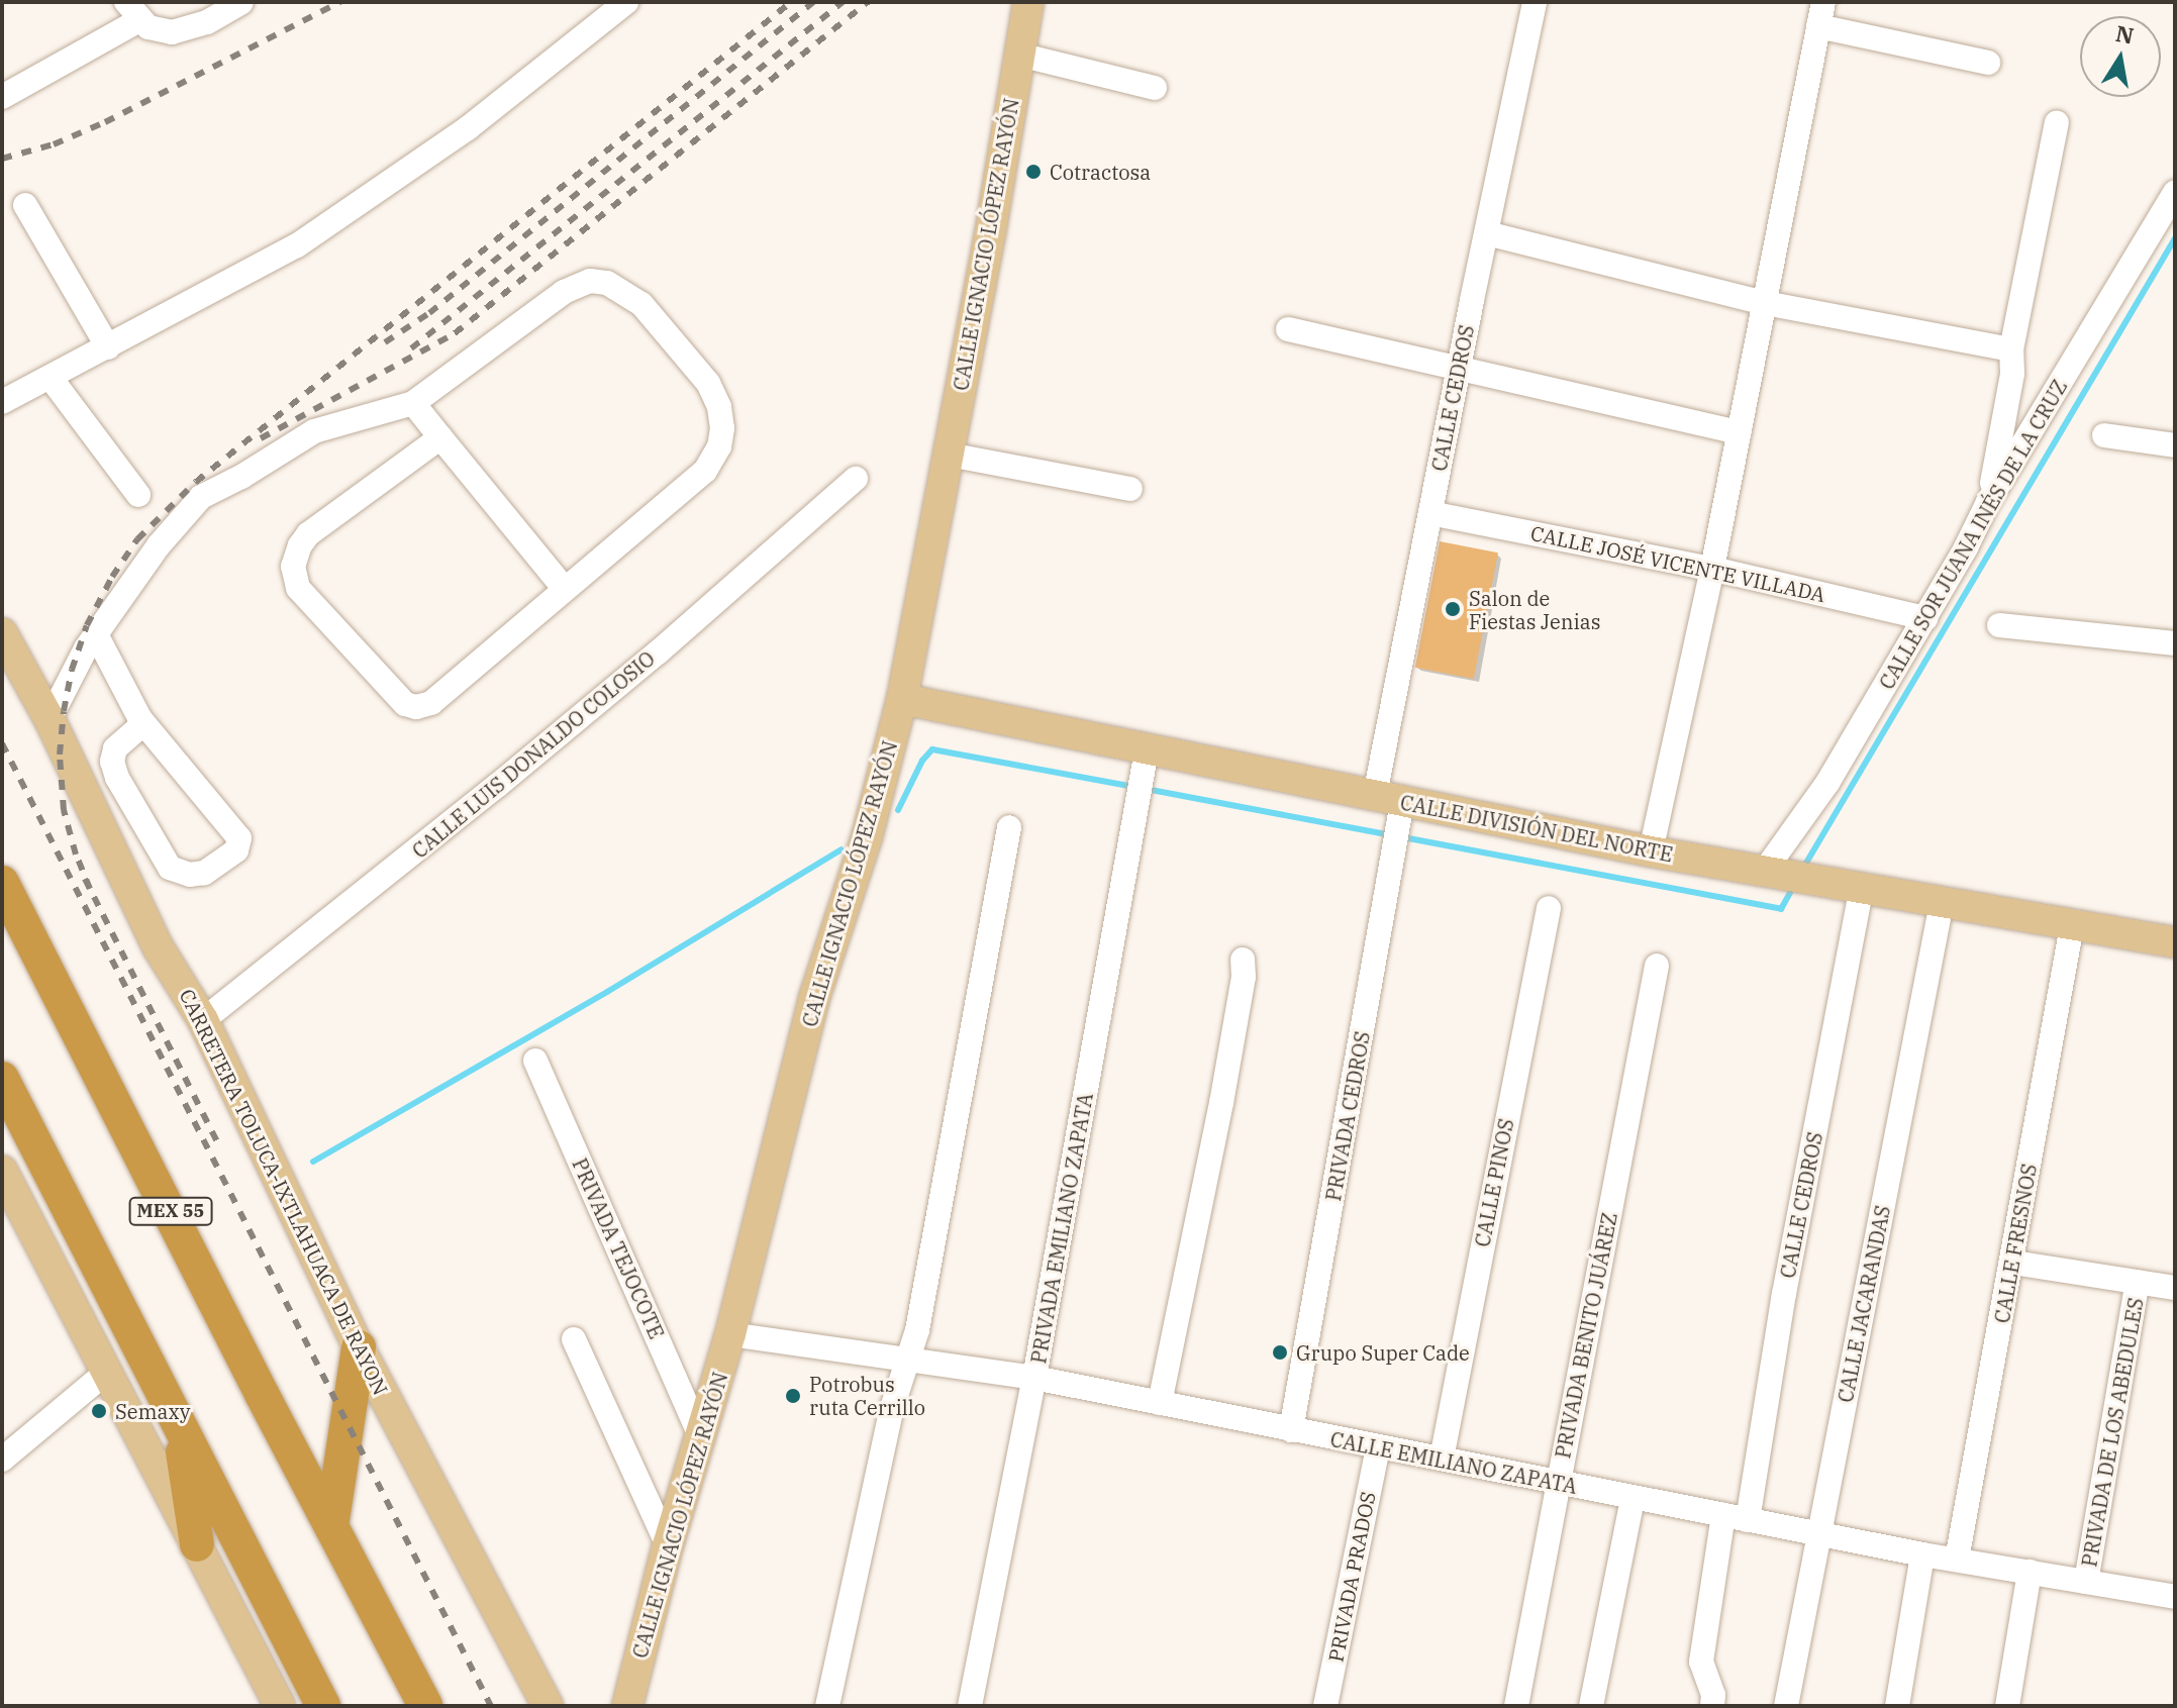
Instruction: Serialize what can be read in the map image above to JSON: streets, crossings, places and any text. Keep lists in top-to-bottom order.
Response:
{
  "streets": {
    "highway": ["MEX 55"],
    "main road": ["CALLE IGNACIO LÓPEZ RAYÓN", "CALLE DIVISIÓN DEL NORTE", "CARRETERA TOLUCA-IXTLAHUACA DE RAYON"],
    "street": [
      "CALLE CEDROS",
      "CALLE SOR JUANA INÉS DE LA CRUZ",
      "CALLE JOSÉ VICENTE VILLADA",
      "CALLE LUIS DONALDO COLOSIO",
      "PRIVADA CEDROS",
      "CALLE PINOS",
      "PRIVADA EMILIANO ZAPATA",
      "CALLE FRESNOS",
      "PRIVADA TEJOCOTE",
      "CALLE JACARANDAS",
      "PRIVADA BENITO JUÁREZ",
      "PRIVADA DE LOS ABEDULES",
      "CALLE EMILIANO ZAPATA",
      "PRIVADA PRADOS"
    ]
  },
  "crossings": [
    ["CALLE IGNACIO LÓPEZ RAYÓN", "CALLE DIVISIÓN DEL NORTE"],
    ["CALLE IGNACIO LÓPEZ RAYÓN", "PRIVADA TEJOCOTE"],
    ["CALLE IGNACIO LÓPEZ RAYÓN", "CALLE EMILIANO ZAPATA"],
    ["CALLE CEDROS", "CALLE JOSÉ VICENTE VILLADA"],
    ["CALLE CEDROS", "CALLE DIVISIÓN DEL NORTE"],
    ["CALLE CEDROS", "PRIVADA CEDROS"],
    ["CALLE CEDROS", "CALLE EMILIANO ZAPATA"],
    ["CALLE SOR JUANA INÉS DE LA CRUZ", "CALLE JOSÉ VICENTE VILLADA"],
    ["CALLE SOR JUANA INÉS DE LA CRUZ", "CALLE DIVISIÓN DEL NORTE"],
    ["CALLE LUIS DONALDO COLOSIO", "CARRETERA TOLUCA-IXTLAHUACA DE RAYON"],
    ["CALLE DIVISIÓN DEL NORTE", "PRIVADA CEDROS"],
    ["CALLE DIVISIÓN DEL NORTE", "PRIVADA EMILIANO ZAPATA"],
    ["CALLE DIVISIÓN DEL NORTE", "CALLE FRESNOS"],
    ["CALLE DIVISIÓN DEL NORTE", "CALLE JACARANDAS"],
    ["PRIVADA CEDROS", "CALLE EMILIANO ZAPATA"],
    ["CALLE PINOS", "CALLE EMILIANO ZAPATA"],
    ["PRIVADA EMILIANO ZAPATA", "CALLE EMILIANO ZAPATA"],
    ["CALLE FRESNOS", "CALLE EMILIANO ZAPATA"],
    ["CALLE JACARANDAS", "CALLE EMILIANO ZAPATA"],
    ["PRIVADA BENITO JUÁREZ", "CALLE EMILIANO ZAPATA"],
    ["PRIVADA DE LOS ABEDULES", "CALLE EMILIANO ZAPATA"],
    ["CALLE EMILIANO ZAPATA", "PRIVADA PRADOS"]
  ],
  "places": [
    "Cotractosa",
    "Salon de Fiestas Jenias",
    "Grupo Super Cade",
    "Potrobus ruta Cerrillo",
    "Semaxy"
  ],
  "north": "top"
}
